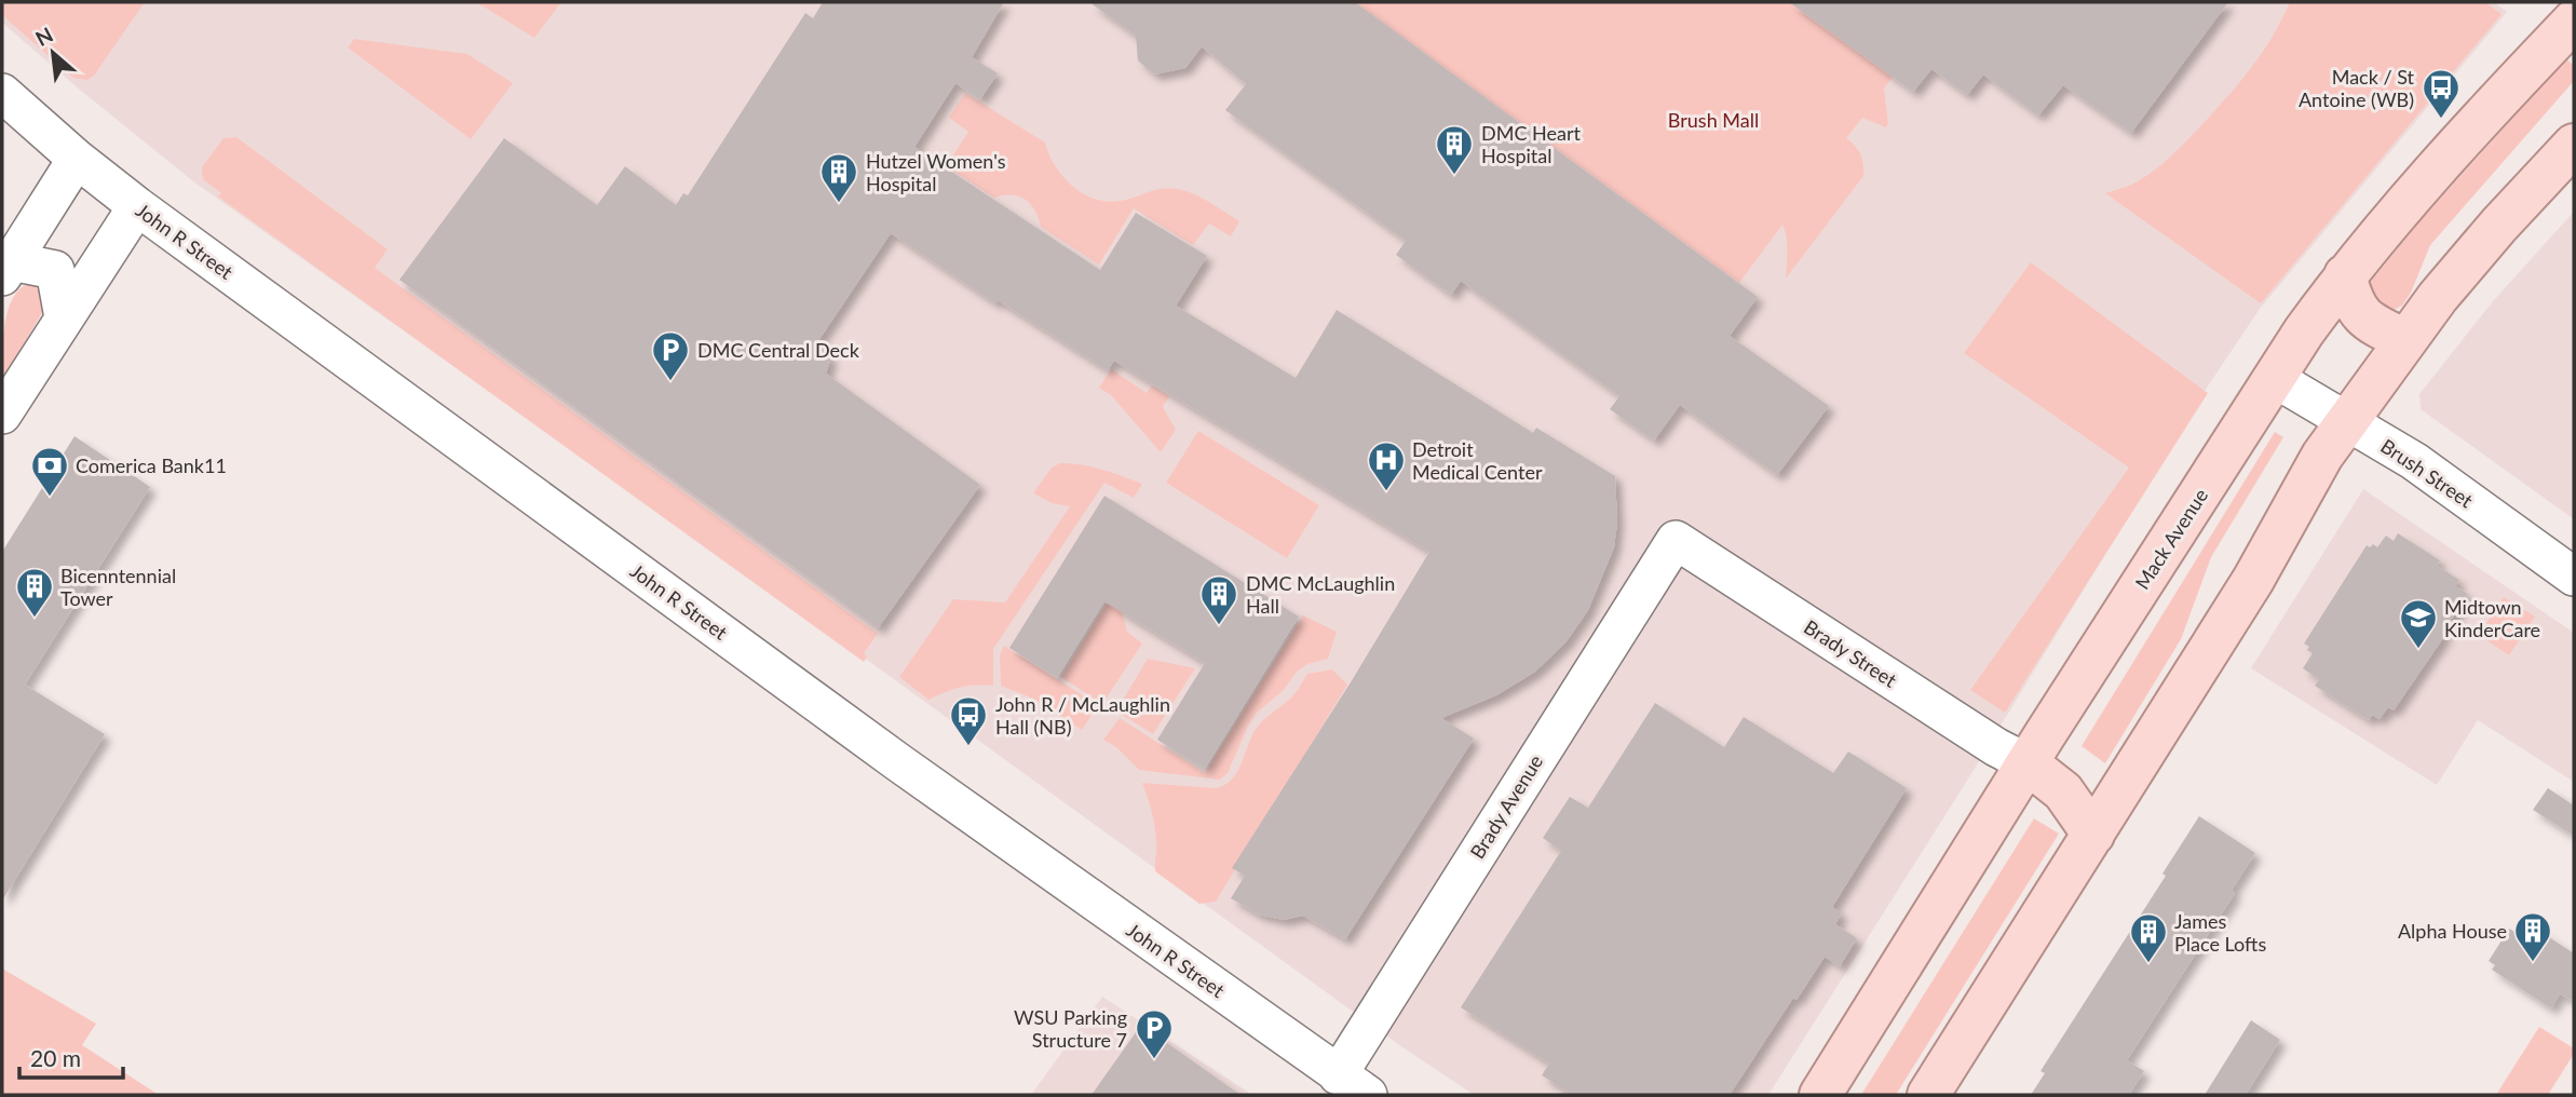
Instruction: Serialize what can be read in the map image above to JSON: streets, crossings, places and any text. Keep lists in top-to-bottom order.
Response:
{
  "streets": {
    "main road": ["Mack Avenue"],
    "street": [
      "John R Street",
      "Brush Street",
      "Brady Street",
      "Brady Avenue"
    ]
  },
  "crossings": [
    ["John R Street", "Brady Avenue"],
    ["Brush Street", "Mack Avenue"],
    ["Mack Avenue", "Brady Street"],
    ["Brady Street", "Brady Avenue"]
  ],
  "parks": ["Brush Mall"],
  "places": {
    "bus stop": ["Mack / St Antoine (WB)", "John R / McLaughlin Hall (NB)"],
    "building": [
      "DMC Heart Hospital",
      "Hutzel Women's Hospital",
      "Bicenntennial Tower",
      "DMC McLaughlin Hall",
      "Alpha House",
      "James Place Lofts"
    ],
    "parking": ["DMC Central Deck", "WSU Parking Structure 7"],
    "hospital": ["Detroit Medical Center"],
    "bank": ["Comerica Bank11"],
    "school or university": ["Midtown KinderCare"]
  },
  "scale_bar": "20 m",
  "north": "top left"
}
